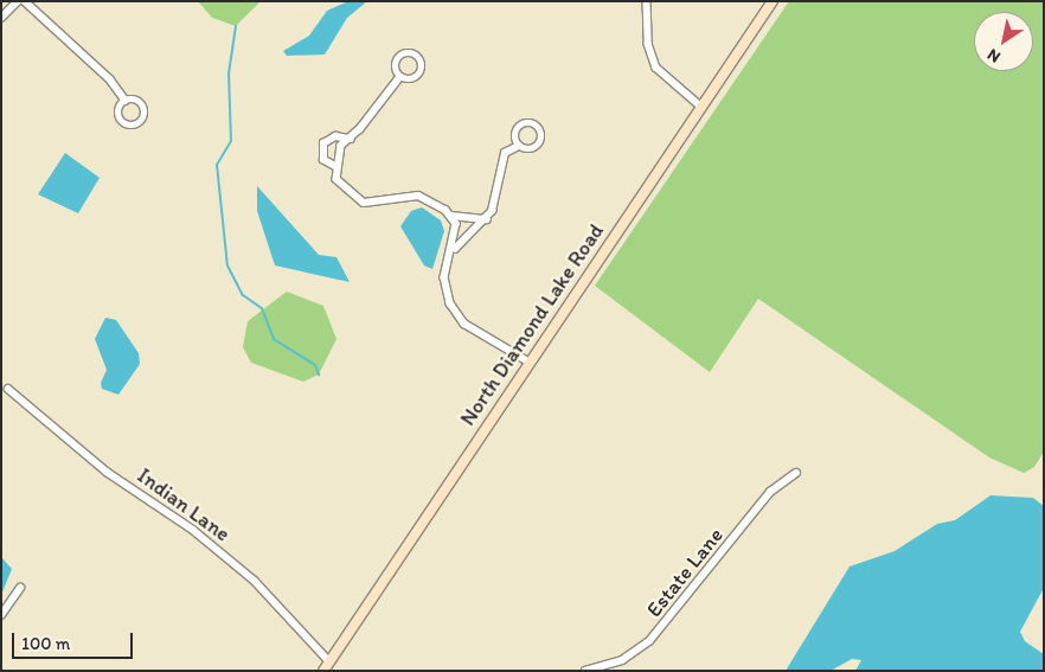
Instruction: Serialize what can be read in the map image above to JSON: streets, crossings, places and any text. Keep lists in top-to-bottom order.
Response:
{
  "streets": {
    "street": ["North Diamond Lake Road", "Indian Lane", "Estate Lane"]
  },
  "crossings": [
    ["North Diamond Lake Road", "Indian Lane"]
  ],
  "scale_bar": "100 m",
  "north": "bottom left"
}
